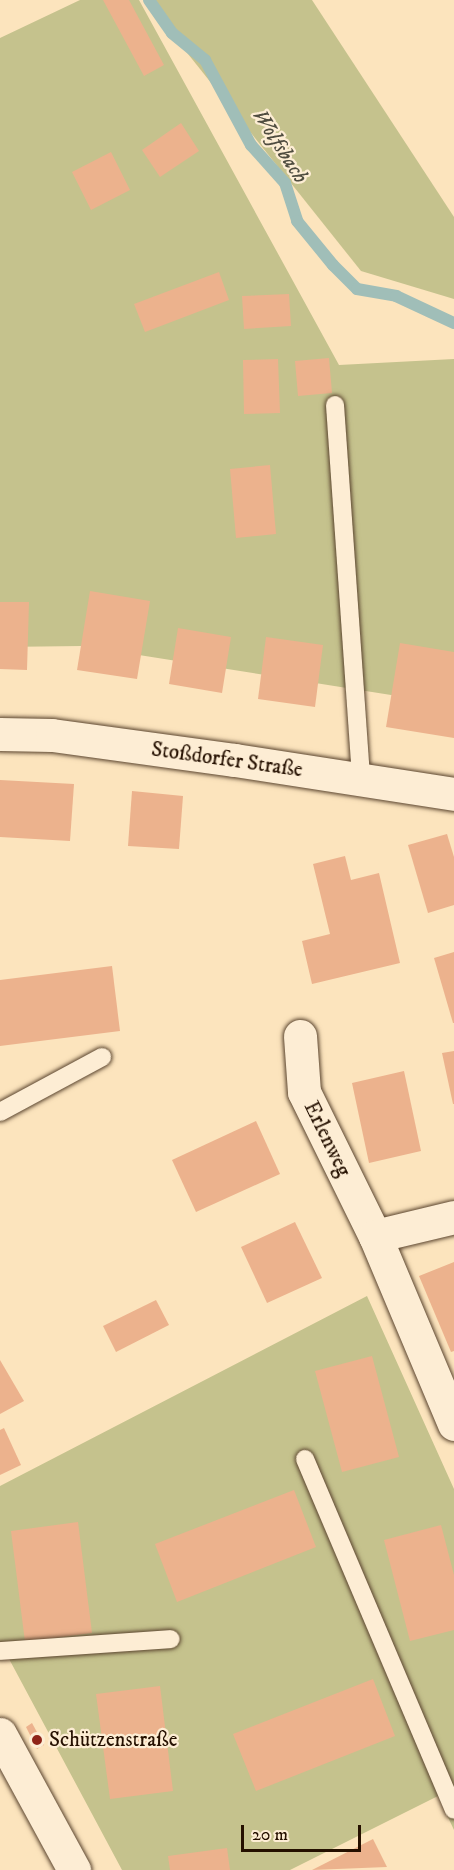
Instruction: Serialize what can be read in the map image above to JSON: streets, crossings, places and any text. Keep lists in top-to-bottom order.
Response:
{
  "streets": {
    "street": ["Stoßdorfer Straße", "Erlenweg"]
  },
  "water": ["Wolfsbach"],
  "places": ["Schützenstraße"],
  "scale_bar": "20 m"
}
